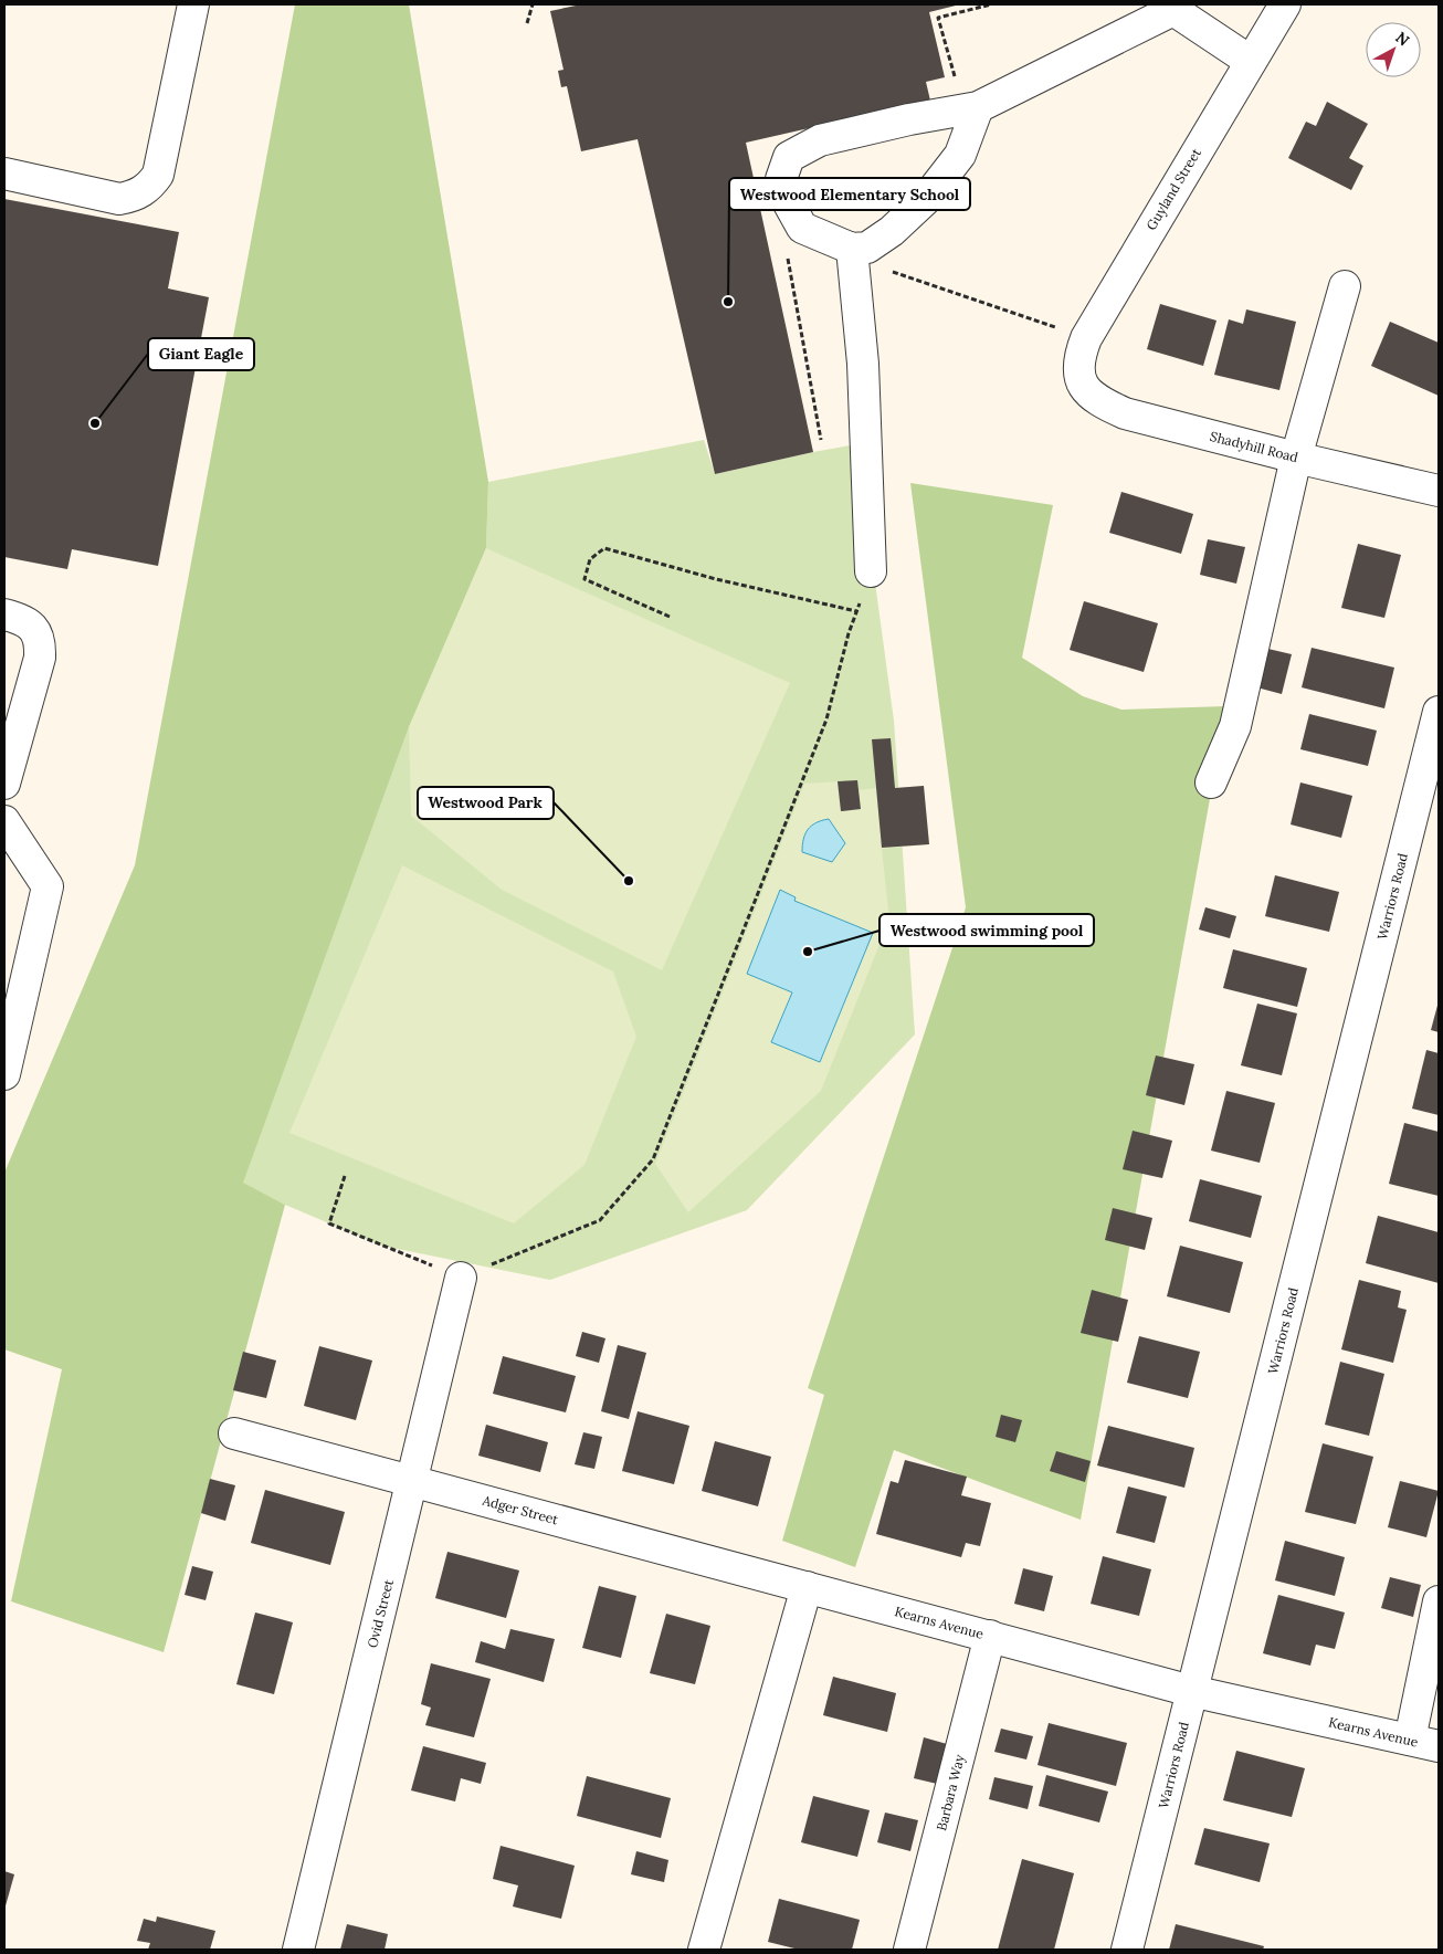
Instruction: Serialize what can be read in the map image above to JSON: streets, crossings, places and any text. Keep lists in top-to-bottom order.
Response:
{
  "streets": {
    "street": [
      "Guyland Street",
      "Shadyhill Road",
      "Warriors Road",
      "Adger Street",
      "Ovid Street",
      "Kearns Avenue",
      "Barbara Way"
    ]
  },
  "crossings": [
    ["Guyland Street", "Shadyhill Road"],
    ["Warriors Road", "Kearns Avenue"],
    ["Adger Street", "Ovid Street"],
    ["Adger Street", "Kearns Avenue"],
    ["Kearns Avenue", "Barbara Way"]
  ],
  "places": [
    "Westwood Elementary School",
    "Giant Eagle",
    "Westwood Park",
    "Westwood swimming pool"
  ],
  "north": "top right"
}
